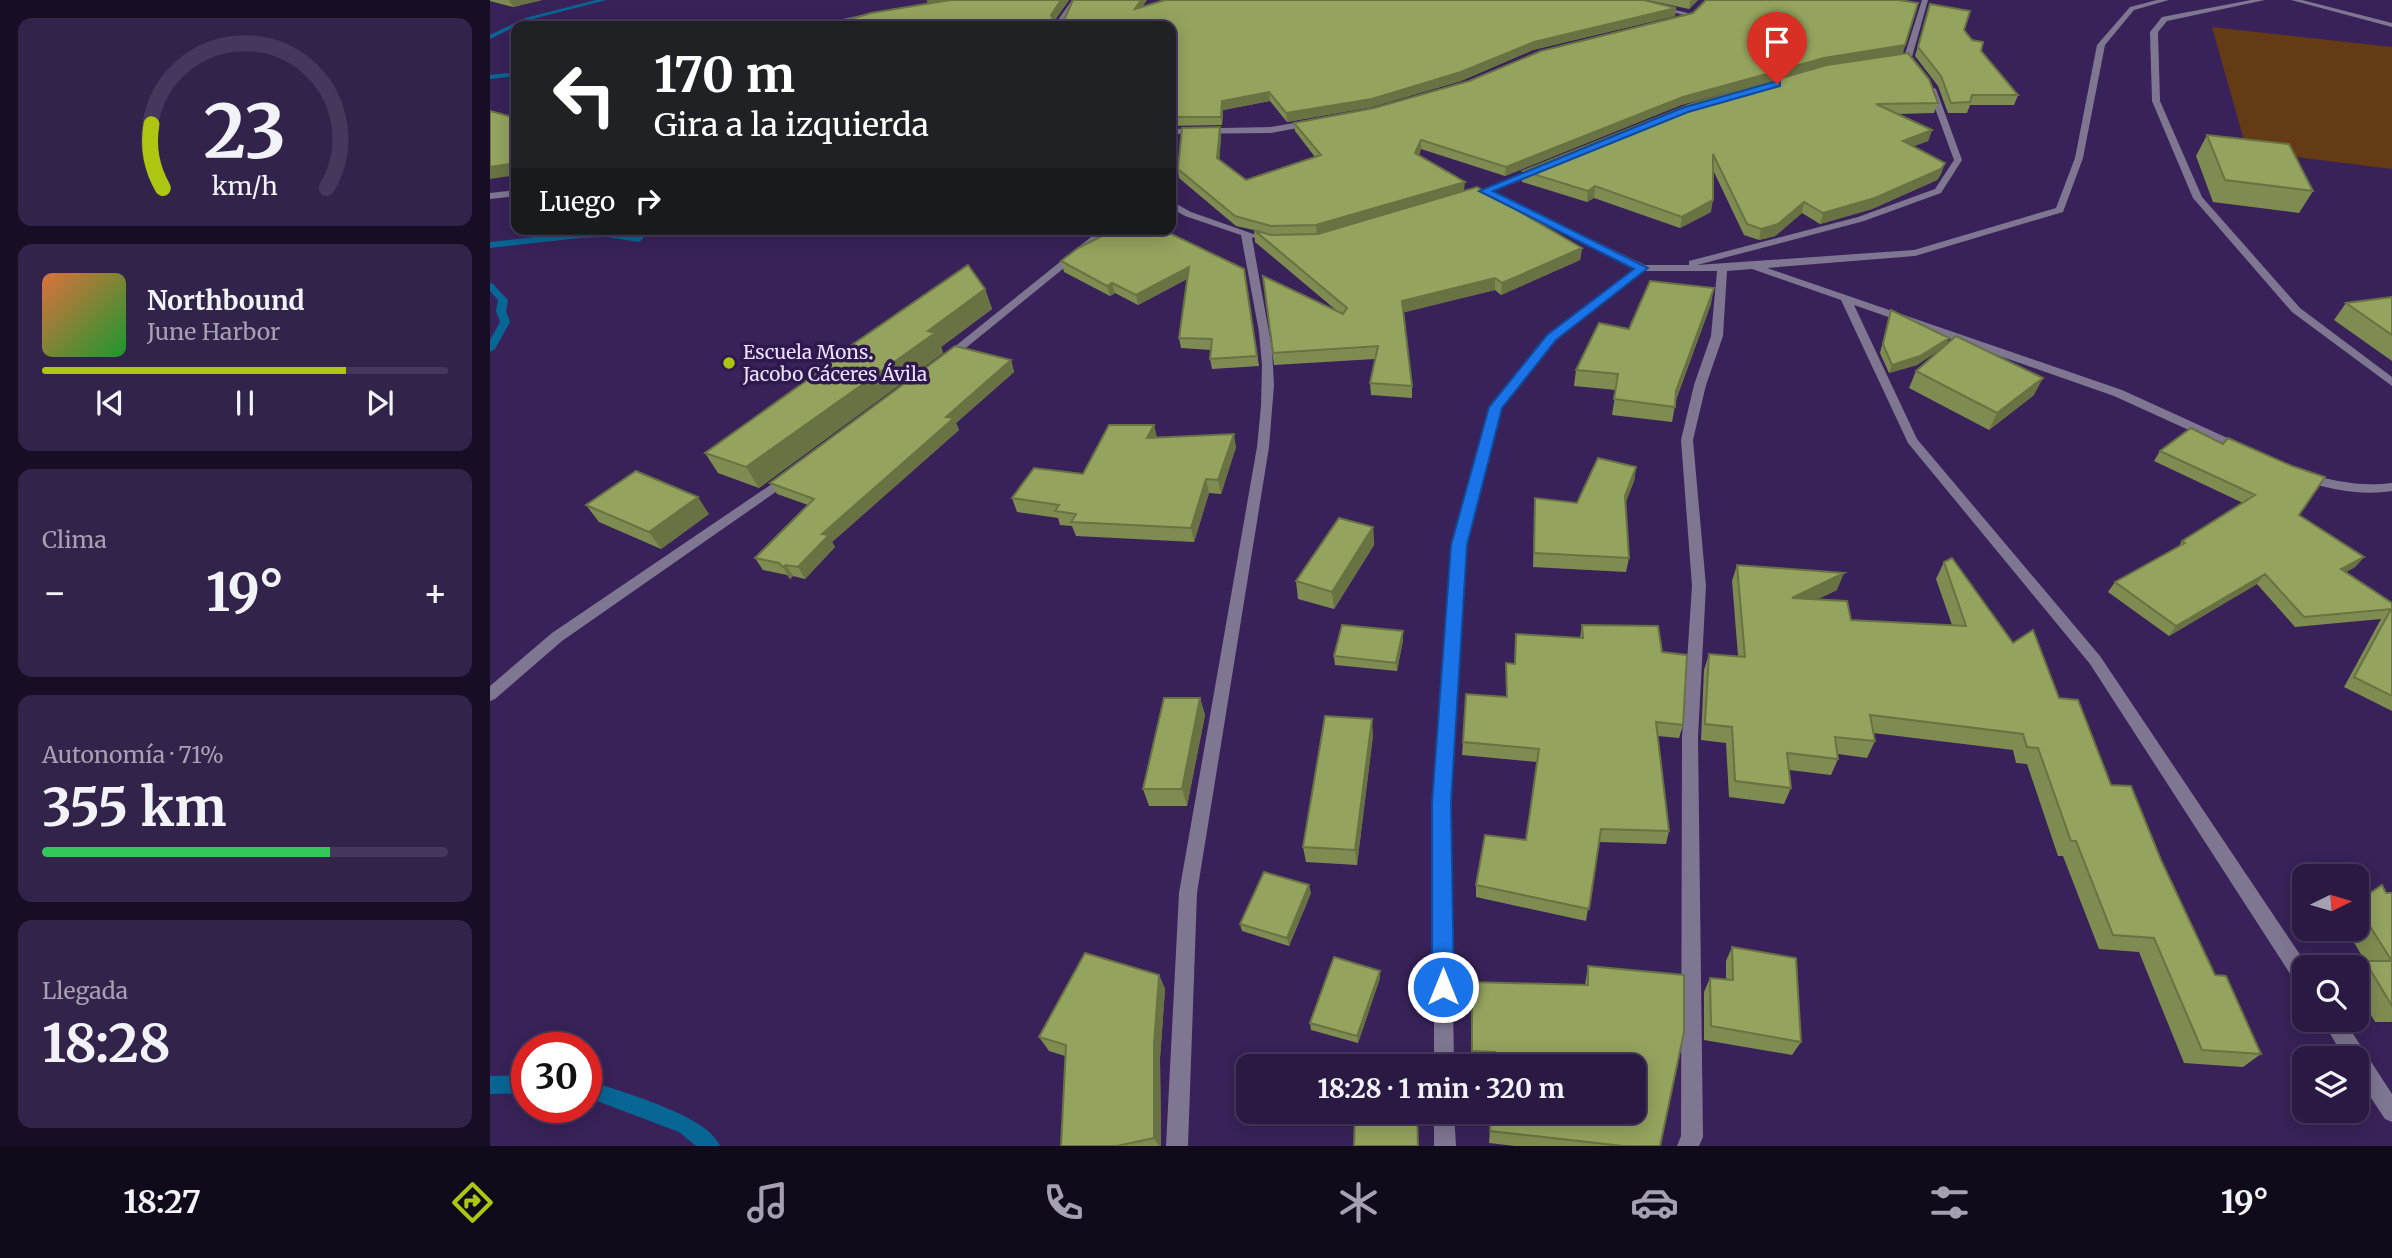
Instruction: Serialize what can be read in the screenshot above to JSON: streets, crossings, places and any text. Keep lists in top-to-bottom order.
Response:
{
  "places": ["Escuela Mons. Jacobo Cáceres Ávila"],
  "north": "right",
  "page": {
    "turn": ["170 m", "Gira a la izquierda"],
    "then": "Luego",
    "song": ["Northbound", "June Harbor"],
    "tile": [
      "Clima",
      ["Autonomía · 71%", "355 km"],
      ["Llegada", "18:28"]
    ],
    "heat": ["−", "19°", "+"],
    "limit": "30",
    "trip": "18:28 · 1 min · 320 m",
    "tabs": ["18:27", "19°"],
    "gauge": ["23", "km/h"]
  }
}
